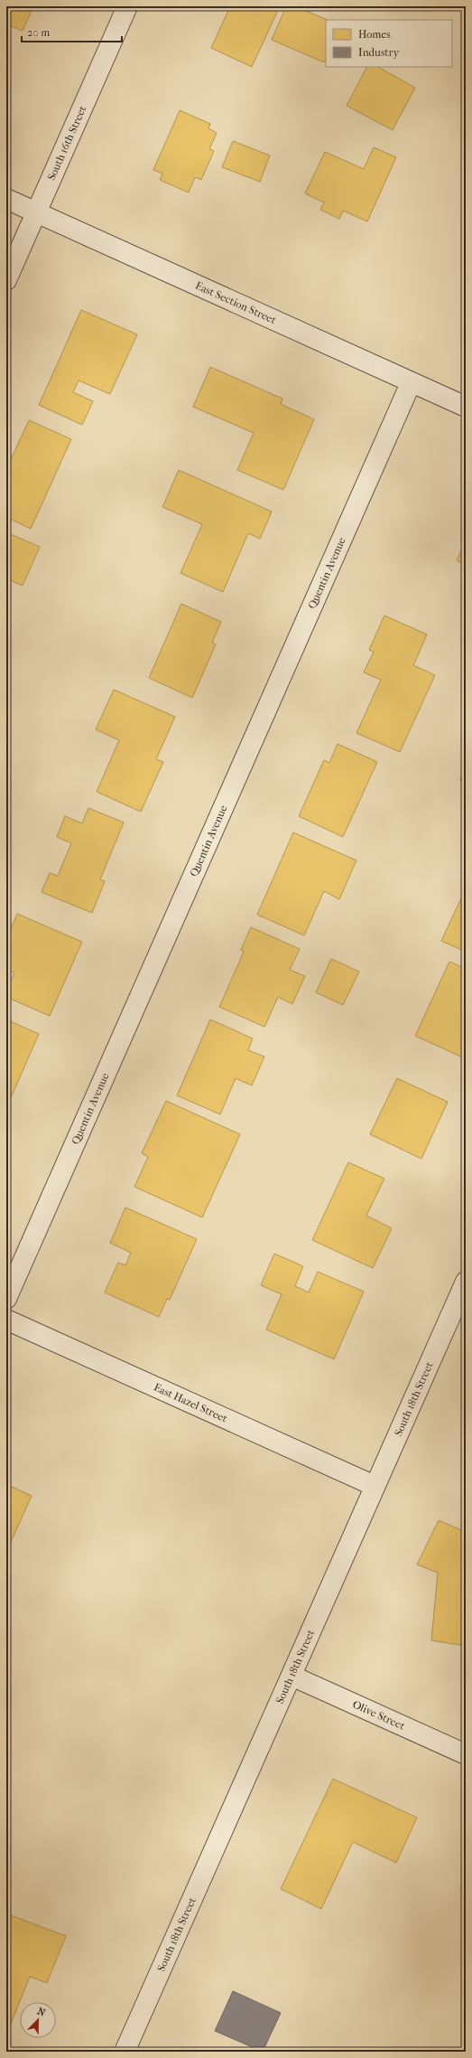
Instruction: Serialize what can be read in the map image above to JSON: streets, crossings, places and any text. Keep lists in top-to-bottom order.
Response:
{
  "streets": {
    "street": [
      "South 16th Street",
      "East Section Street",
      "Quentin Avenue",
      "South 18th Street",
      "East Hazel Street",
      "Olive Street"
    ]
  },
  "crossings": [
    ["South 16th Street", "East Section Street"],
    ["East Section Street", "Quentin Avenue"],
    ["South 18th Street", "East Hazel Street"],
    ["South 18th Street", "Olive Street"]
  ],
  "legend": ["Homes", "Industry"],
  "scale_bar": "20 m",
  "north": "top right"
}
